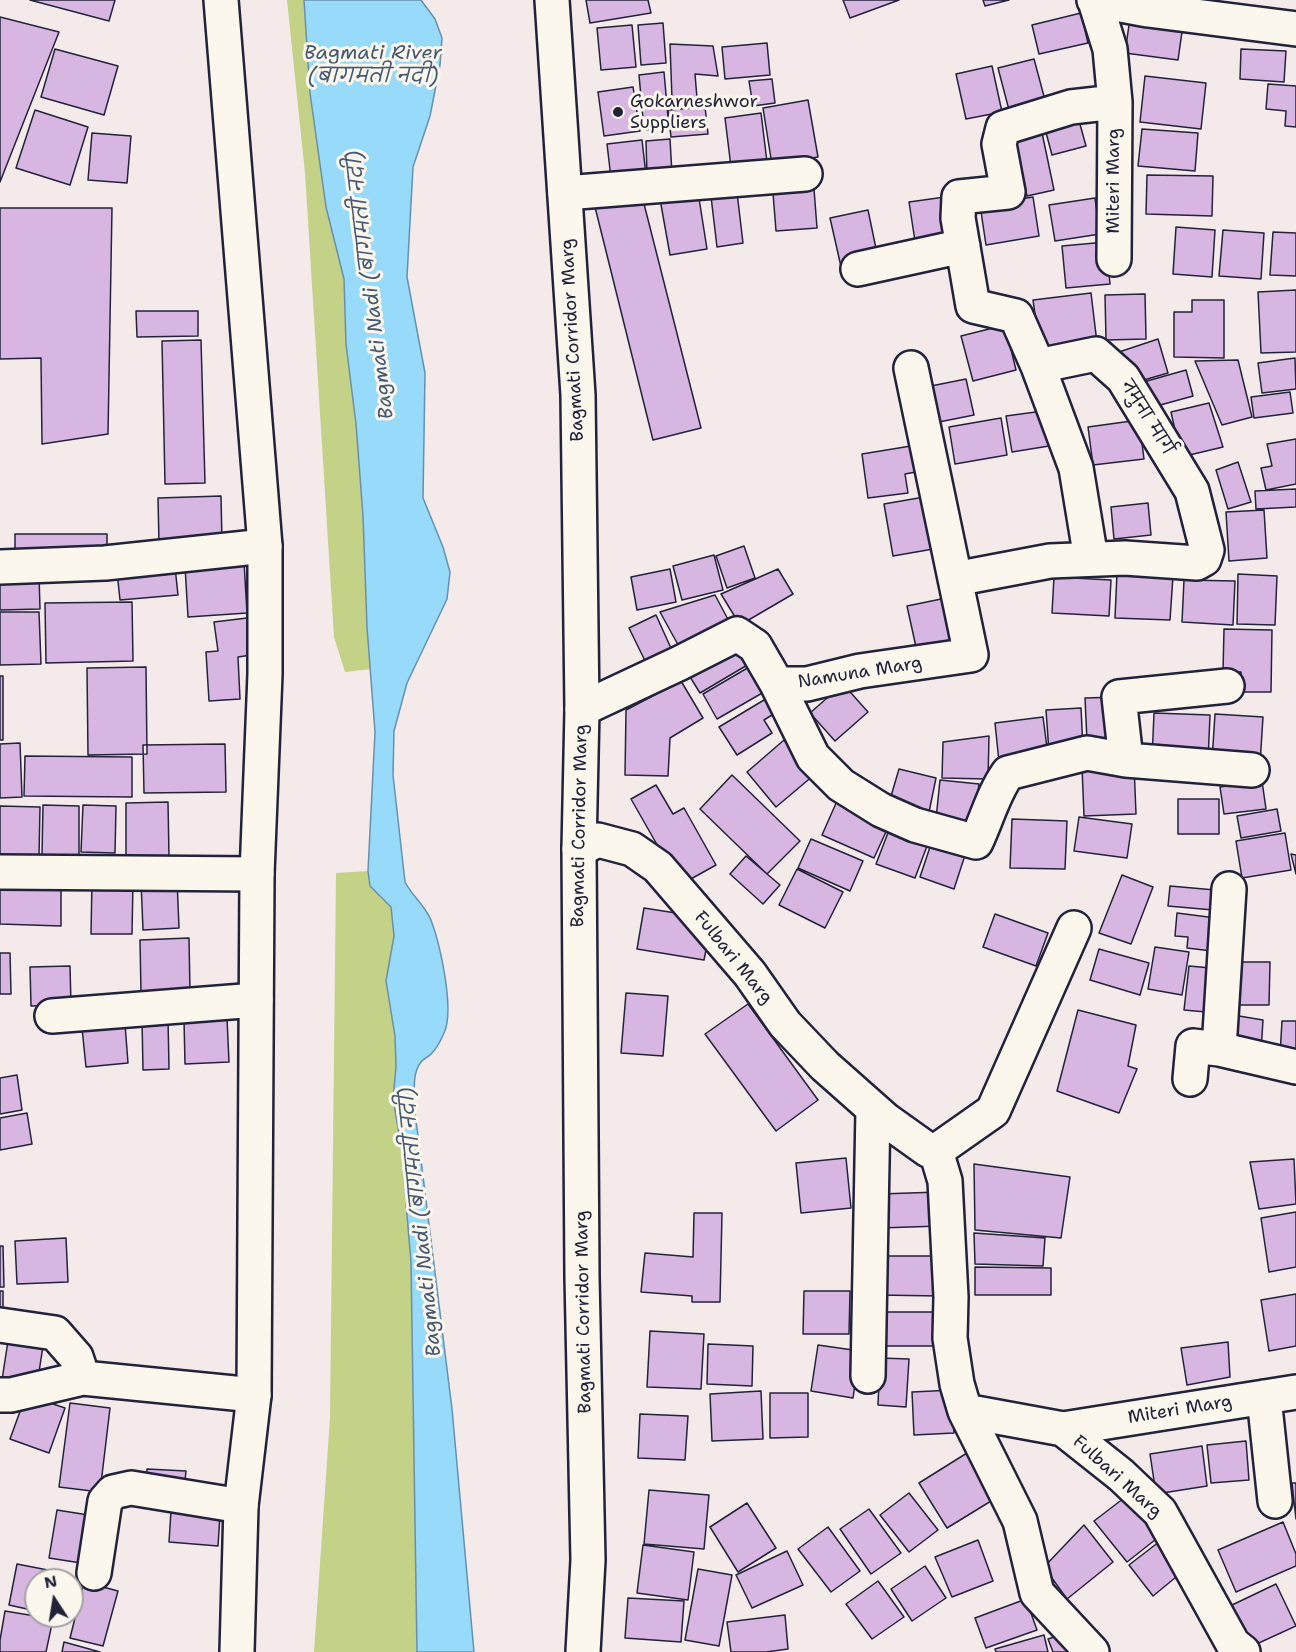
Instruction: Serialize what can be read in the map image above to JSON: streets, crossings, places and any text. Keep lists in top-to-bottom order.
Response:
{
  "streets": {
    "street": [
      "Miteri Marg",
      "Bagmati Corridor Marg",
      "नमुना मार्ग",
      "Namuna Marg",
      "Fulbari Marg"
    ]
  },
  "crossings": [
    ["Miteri Marg", "Fulbari Marg"],
    ["Bagmati Corridor Marg", "Fulbari Marg"],
    ["नमुना मार्ग", "Namuna Marg"]
  ],
  "water": ["Bagmati River (बागमती नदी)", "Bagmati Nadi (बागमती नदी)"],
  "places": ["Gokarneshwor Suppliers"],
  "north": "top"
}
